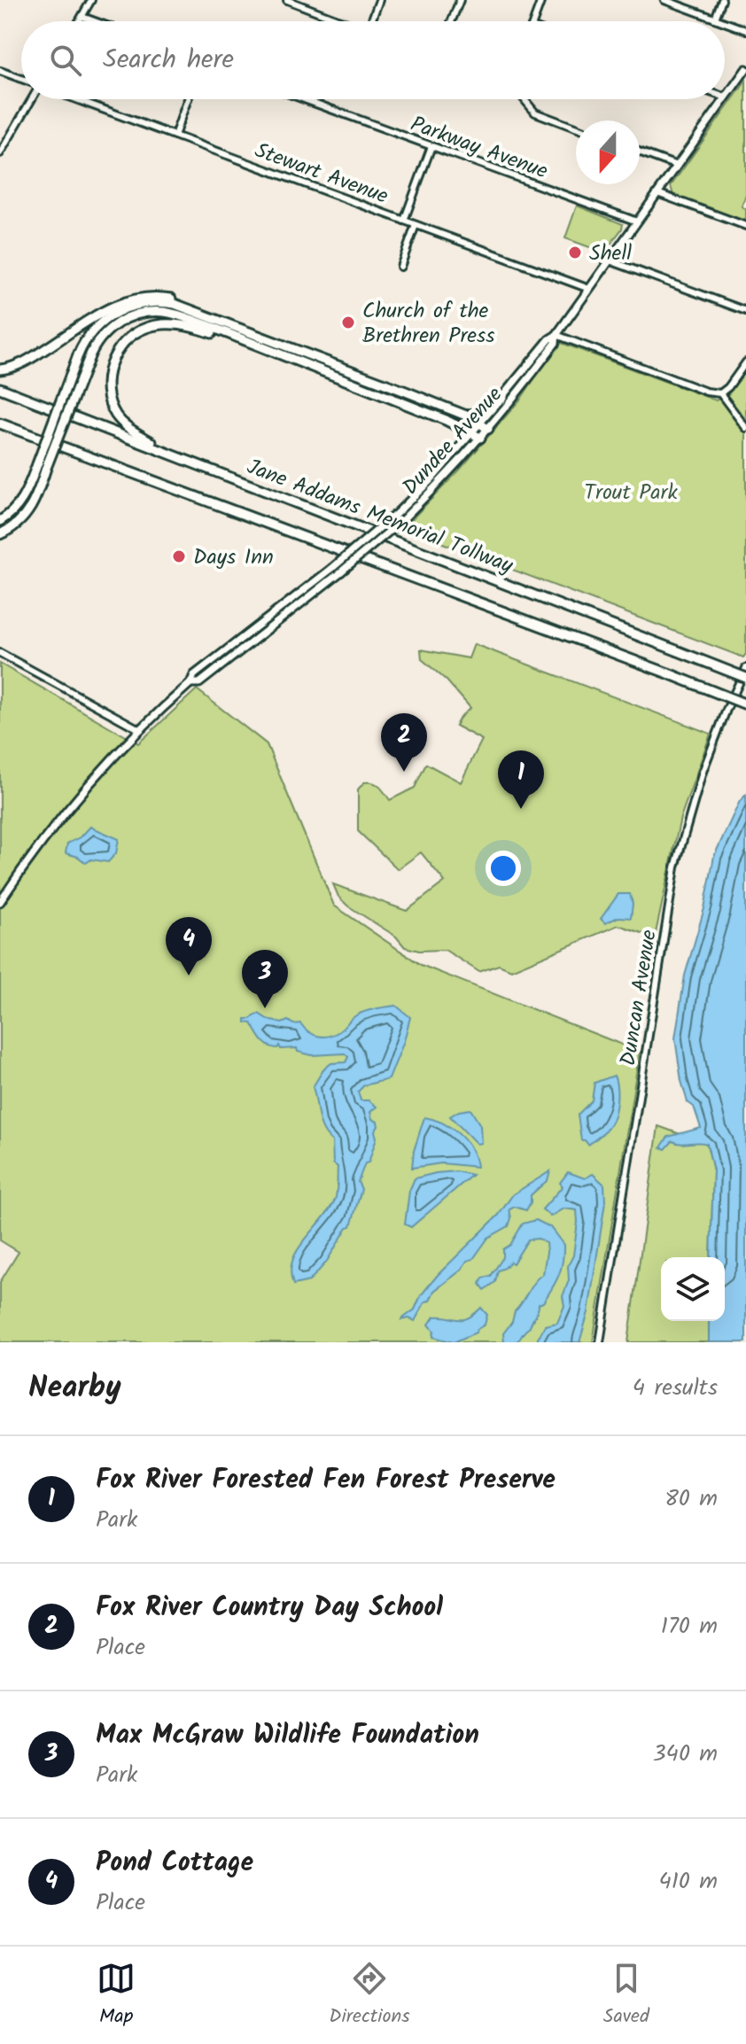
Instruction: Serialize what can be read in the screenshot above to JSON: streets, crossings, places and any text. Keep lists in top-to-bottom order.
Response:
{
  "streets": {
    "highway": ["Jane Addams Memorial Tollway"],
    "main road": ["Dundee Avenue"],
    "street": ["Parkway Avenue", "Stewart Avenue", "Duncan Avenue"]
  },
  "crossings": [
    ["Parkway Avenue", "Dundee Avenue"],
    ["Stewart Avenue", "Dundee Avenue"]
  ],
  "parks": ["Trout Park"],
  "places": ["Shell", "Church of the Brethren Press", "Days Inn"],
  "north": "bottom",
  "page": {
    "search": "Search here",
    "pins": [
      "2",
      "1",
      "4",
      "3"
    ],
    "heading": ["Nearby", "4 results"],
    "list": [
      {
        "mark": "1",
        "name": "Fox River Forested Fen Forest Preserve",
        "note": "Park",
        "value": "80 m"
      },
      {
        "mark": "2",
        "name": "Fox River Country Day School",
        "note": "Place",
        "value": "170 m"
      },
      {
        "mark": "3",
        "name": "Max McGraw Wildlife Foundation",
        "note": "Park",
        "value": "340 m"
      },
      {
        "mark": "4",
        "name": "Pond Cottage",
        "note": "Place",
        "value": "410 m"
      }
    ],
    "nav": ["Map", "Directions", "Saved"]
  }
}
